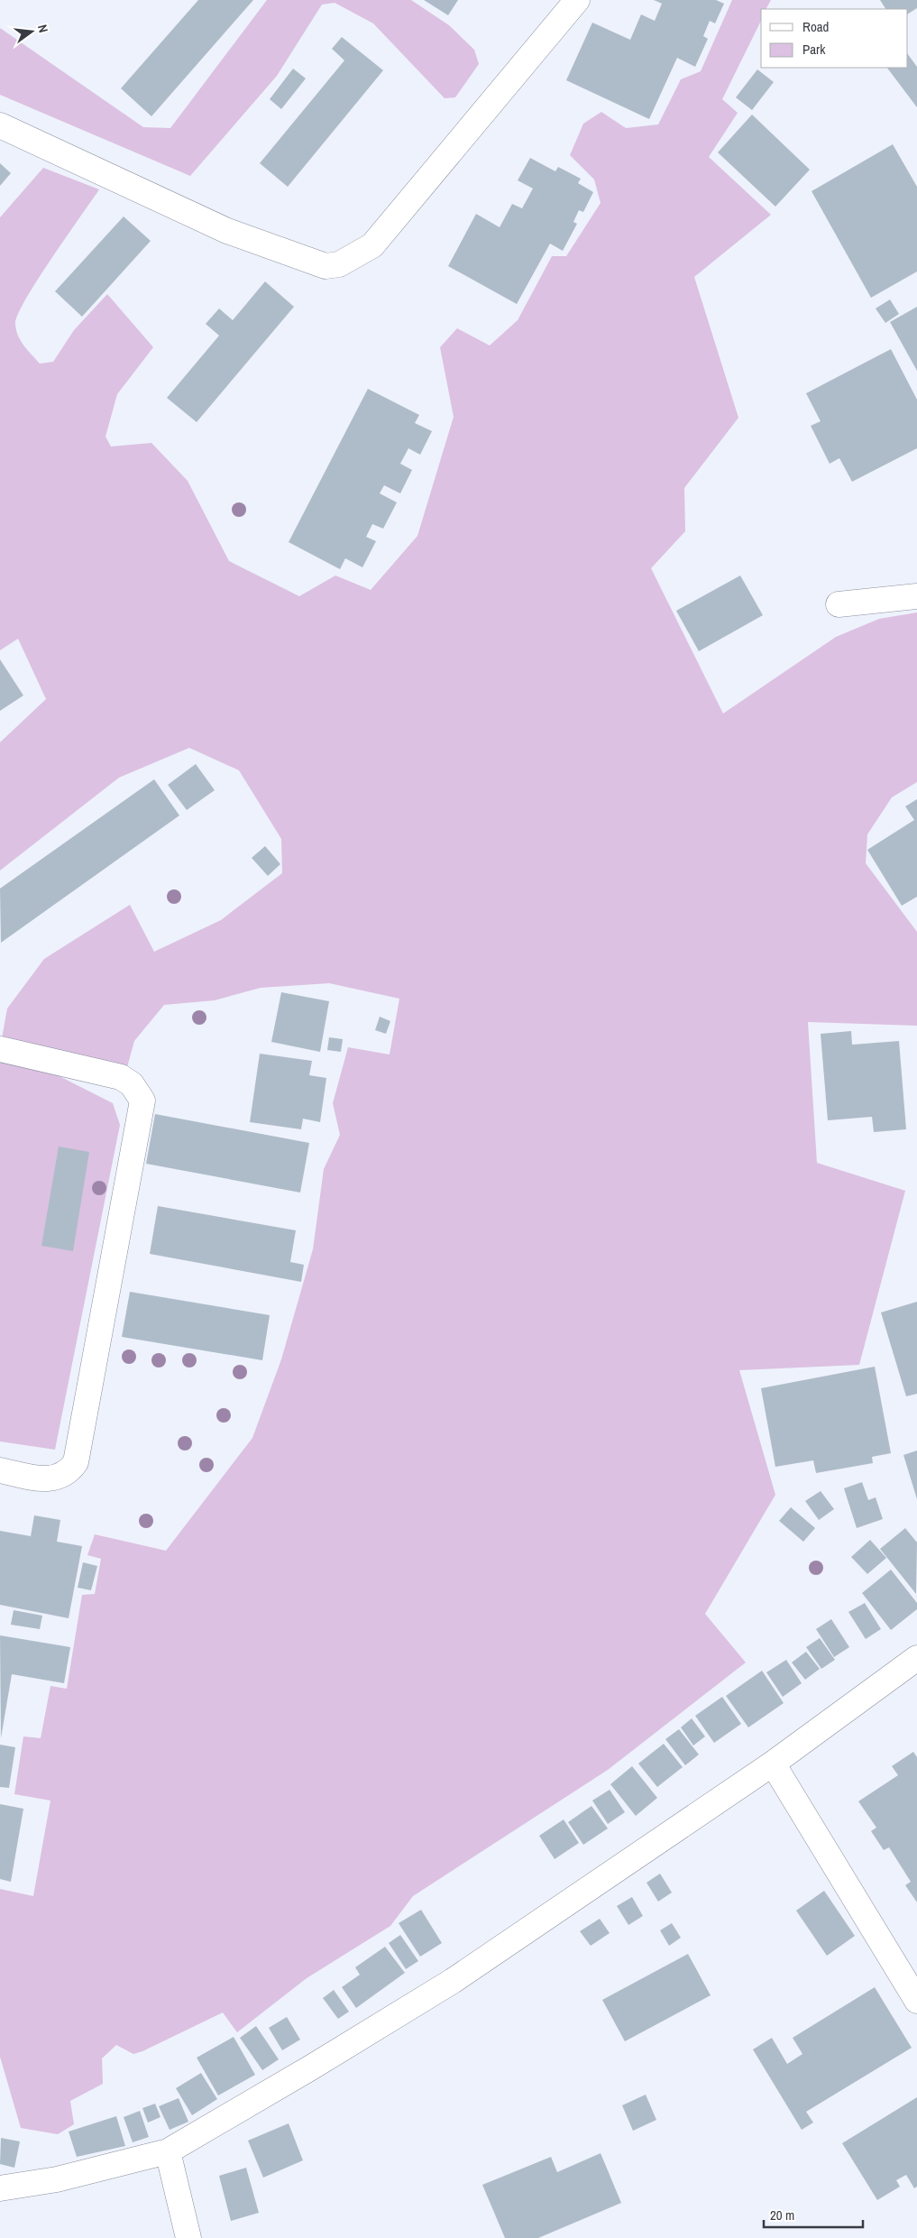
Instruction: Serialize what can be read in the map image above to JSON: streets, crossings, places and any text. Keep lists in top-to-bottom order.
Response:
{
  "legend": ["Road", "Park"],
  "scale_bar": "20 m",
  "north": "right"
}
